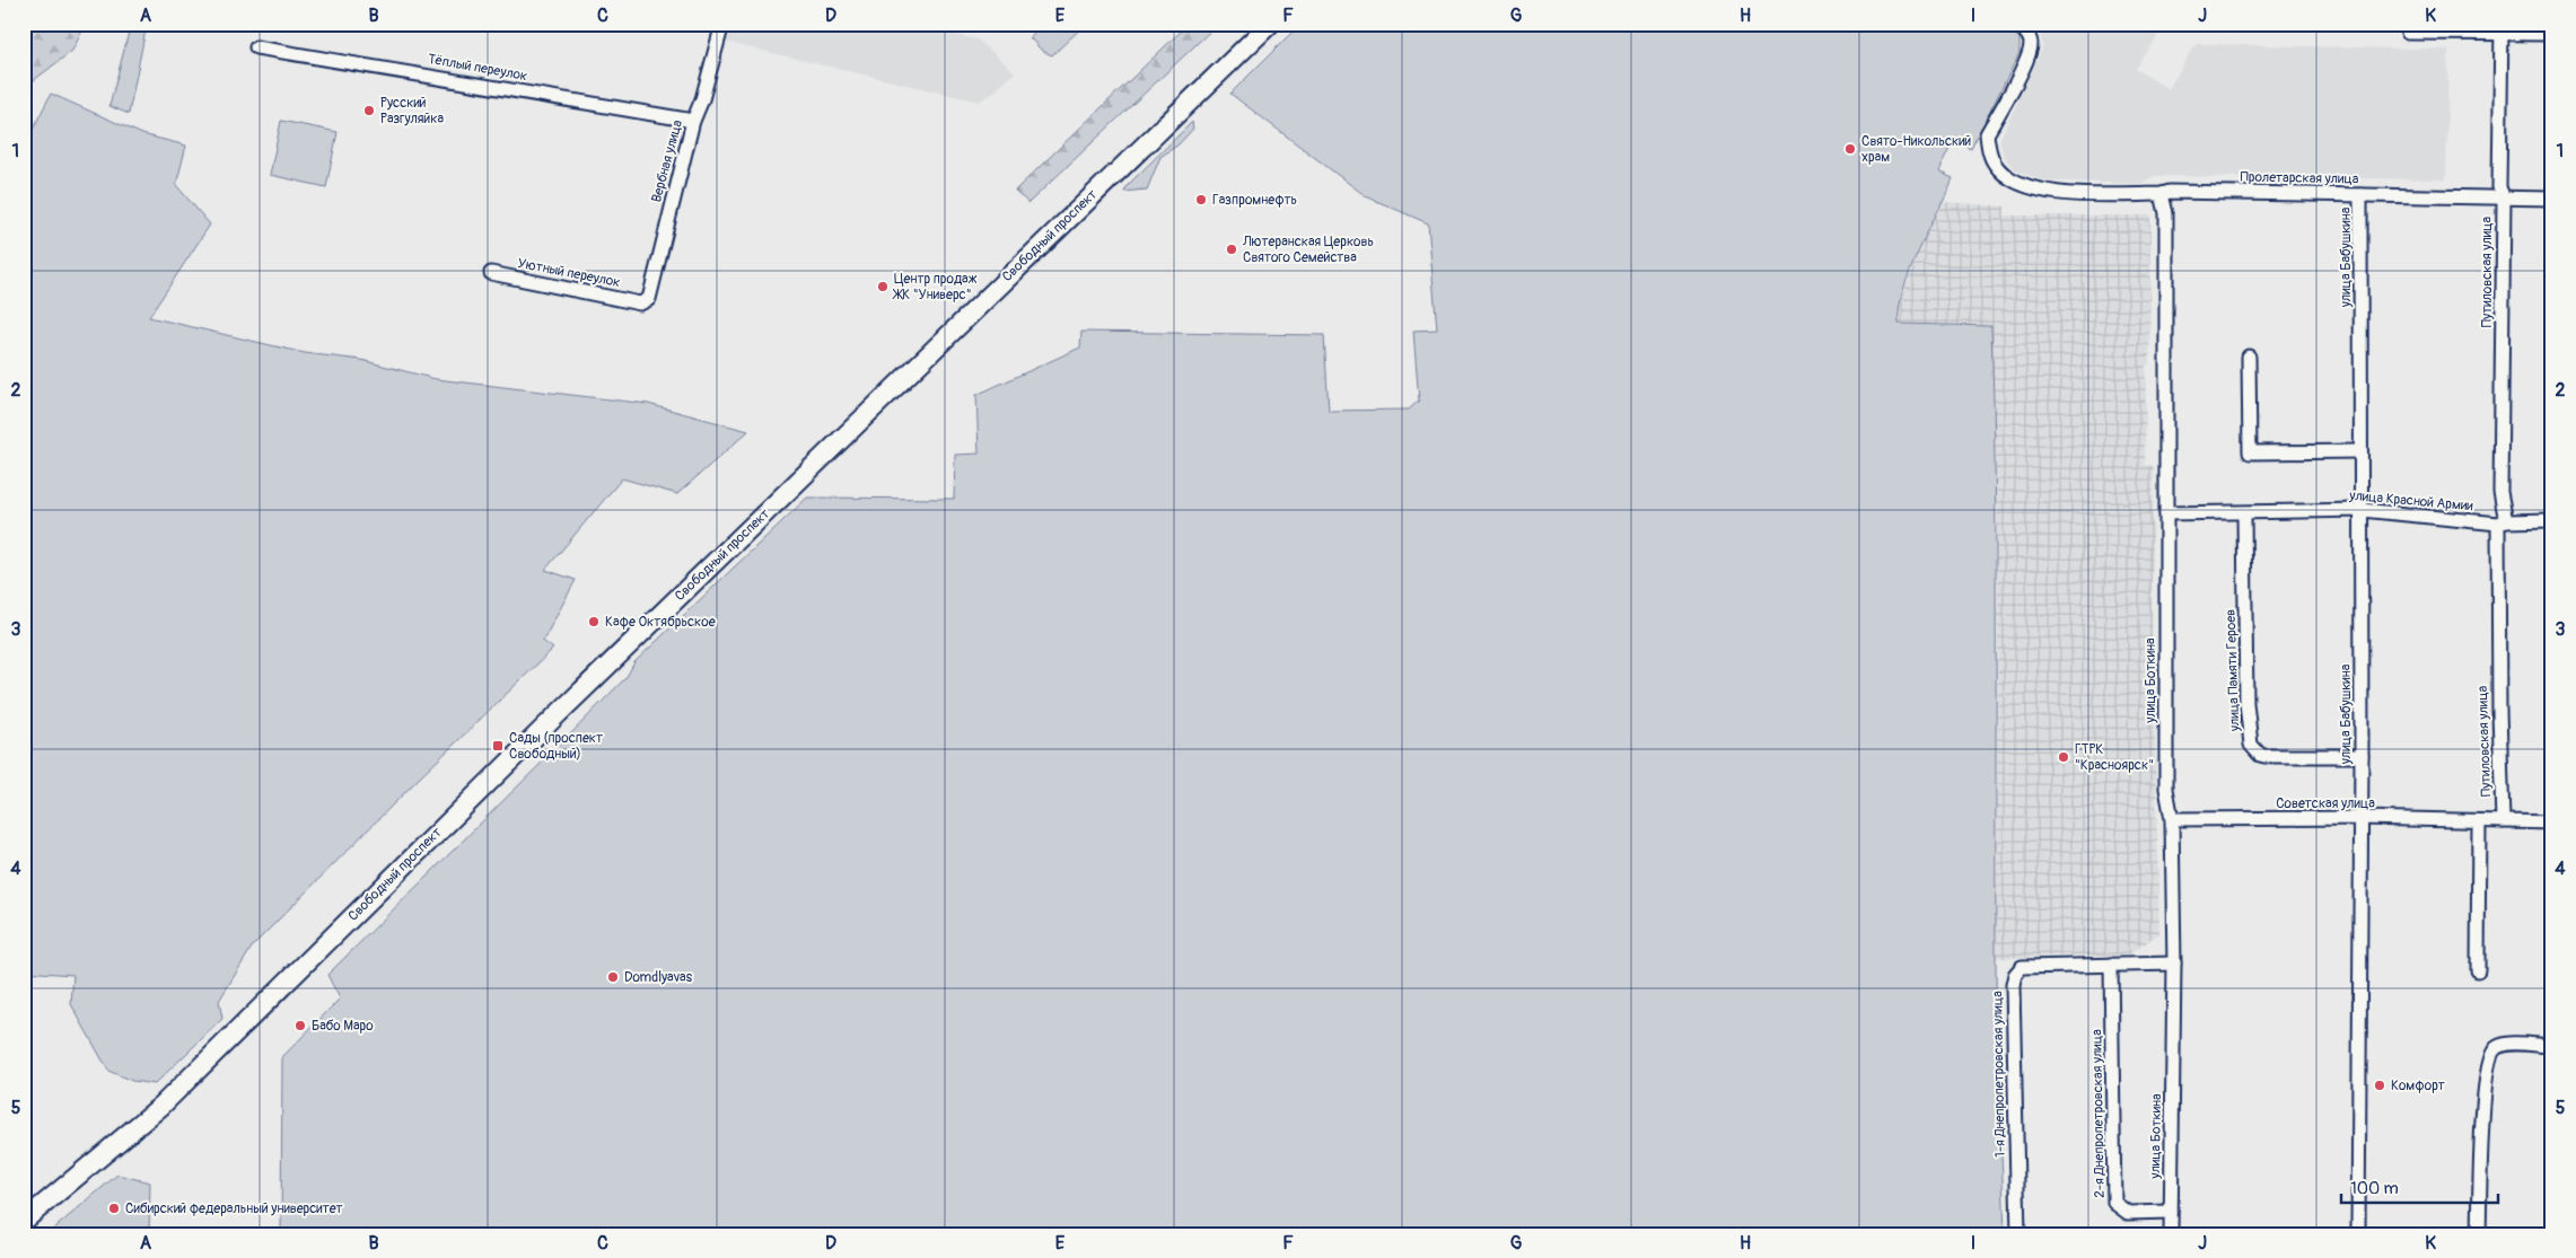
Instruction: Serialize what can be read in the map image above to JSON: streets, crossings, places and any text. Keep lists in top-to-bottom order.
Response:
{
  "streets": {
    "main road": ["Свободный проспект"],
    "street": [
      "Тёплый переулок",
      "Вербная улица",
      "Пролетарская улица",
      "улица Бабушкина",
      "Путиловская улица",
      "Уютный переулок",
      "улица Красной Армии",
      "улица Памяти Героев",
      "улица Боткина",
      "Советская улица",
      "1-я Днепропетровская улица",
      "2-я Днепропетровская улица"
    ]
  },
  "crossings": [
    ["Тёплый переулок", "Вербная улица"],
    ["Вербная улица", "Уютный переулок"],
    ["Пролетарская улица", "улица Бабушкина"],
    ["Пролетарская улица", "Путиловская улица"],
    ["Пролетарская улица", "улица Боткина"],
    ["улица Бабушкина", "улица Красной Армии"],
    ["улица Бабушкина", "улица Памяти Героев"],
    ["улица Бабушкина", "Советская улица"],
    ["Путиловская улица", "улица Красной Армии"],
    ["Путиловская улица", "Советская улица"],
    ["улица Красной Армии", "улица Памяти Героев"],
    ["улица Красной Армии", "улица Боткина"],
    ["улица Боткина", "Советская улица"],
    ["улица Боткина", "1-я Днепропетровская улица"],
    ["улица Боткина", "2-я Днепропетровская улица"],
    ["1-я Днепропетровская улица", "2-я Днепропетровская улица"]
  ],
  "places": {
    "other": [
      "Русский Разгуляйка",
      "Свято-Никольский храм",
      "Газпромнефть",
      "Лютеранская Церковь Святого Семейства",
      "Центр продаж ЖК \"Универс\"",
      "Кафе Октябрьское",
      "ГТРК \"Красноярск\"",
      "Domdlyavas",
      "Бабо Маро",
      "Комфорт",
      "Сибирский федеральный университет"
    ],
    "transit": ["Сады (проспект Свободный)"]
  },
  "scale_bar": "100 m",
  "grid": {
    "columns": [
      "A",
      "B",
      "C",
      "D",
      "E",
      "F",
      "G",
      "H",
      "I",
      "J",
      "K"
    ],
    "rows": [
      "1",
      "2",
      "3",
      "4",
      "5"
    ]
  }
}
